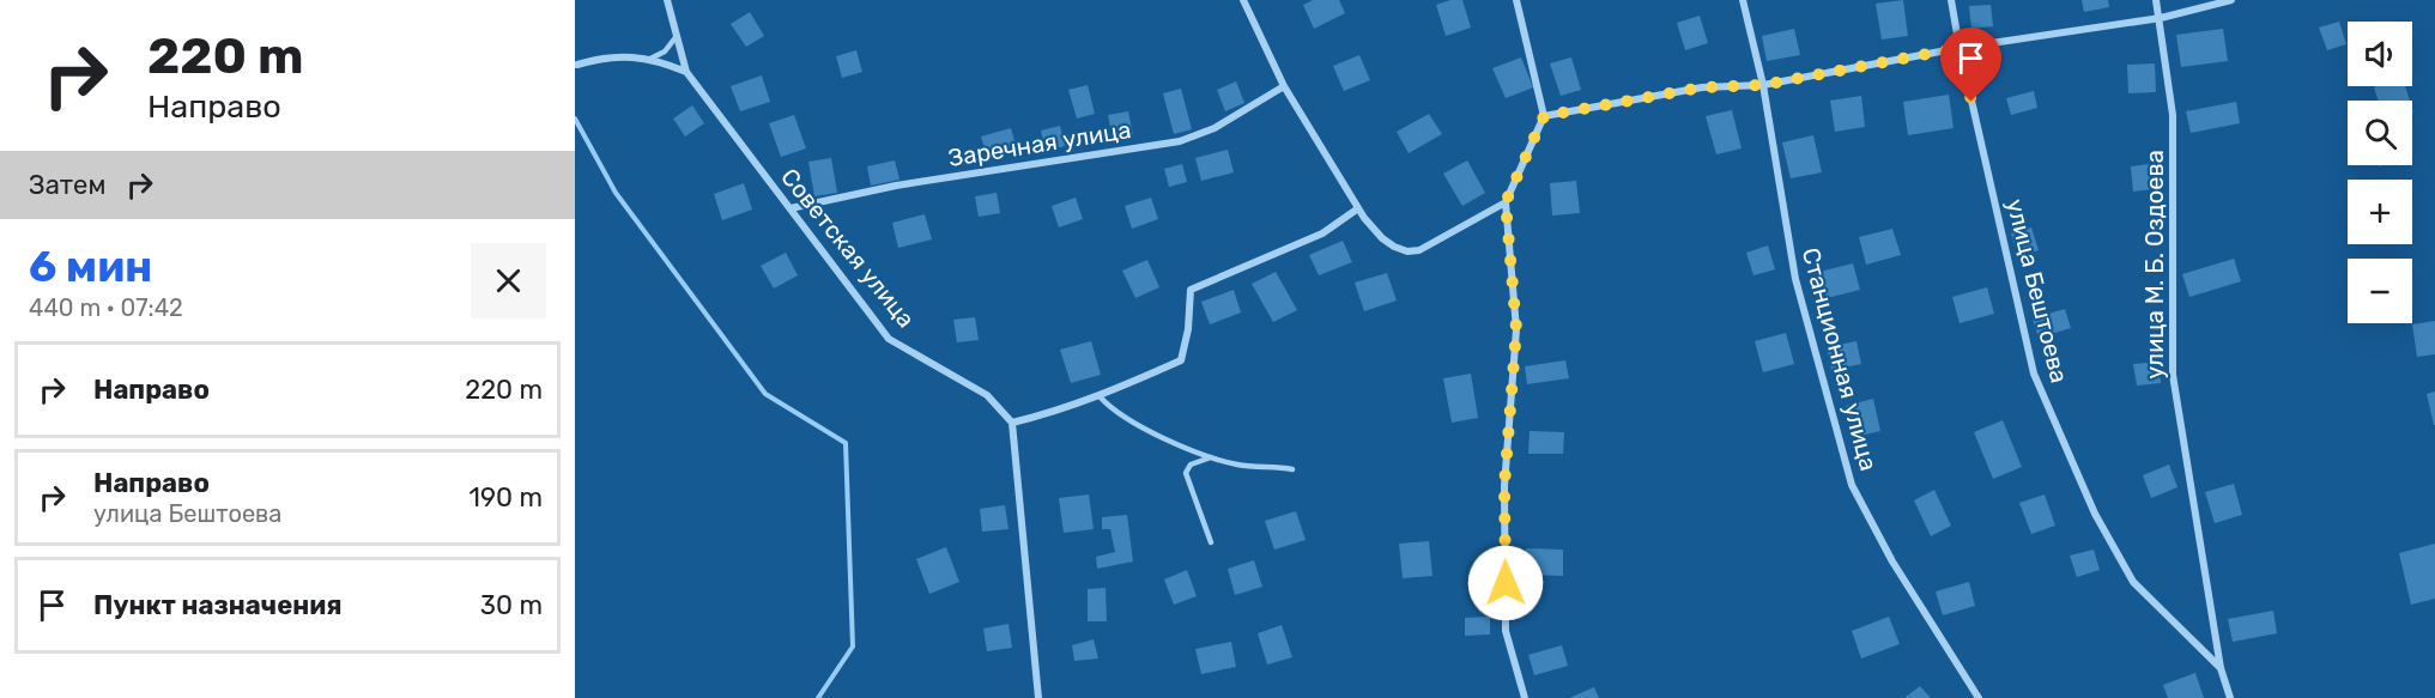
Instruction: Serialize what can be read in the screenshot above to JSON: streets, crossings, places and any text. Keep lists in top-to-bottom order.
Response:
{
  "streets": {
    "street": [
      "Заречная улица",
      "Советская улица",
      "улица М. Б. Оздоева",
      "улица Бештоева",
      "Станционная улица"
    ]
  },
  "crossings": [
    ["Заречная улица", "Советская улица"],
    ["улица М. Б. Оздоева", "улица Бештоева"]
  ],
  "page": {
    "turn": ["220 m", "Направо"],
    "map_buttons": ["+", "−"],
    "then": "Затем",
    "heading": ["6 мин", "440 m · 07:42"],
    "list": [
      {
        "name": "Направо",
        "value": "220 m"
      },
      {
        "name": "Направо",
        "note": "улица Бештоева",
        "value": "190 m"
      },
      {
        "name": "Пункт назначения",
        "value": "30 m"
      }
    ]
  }
}
